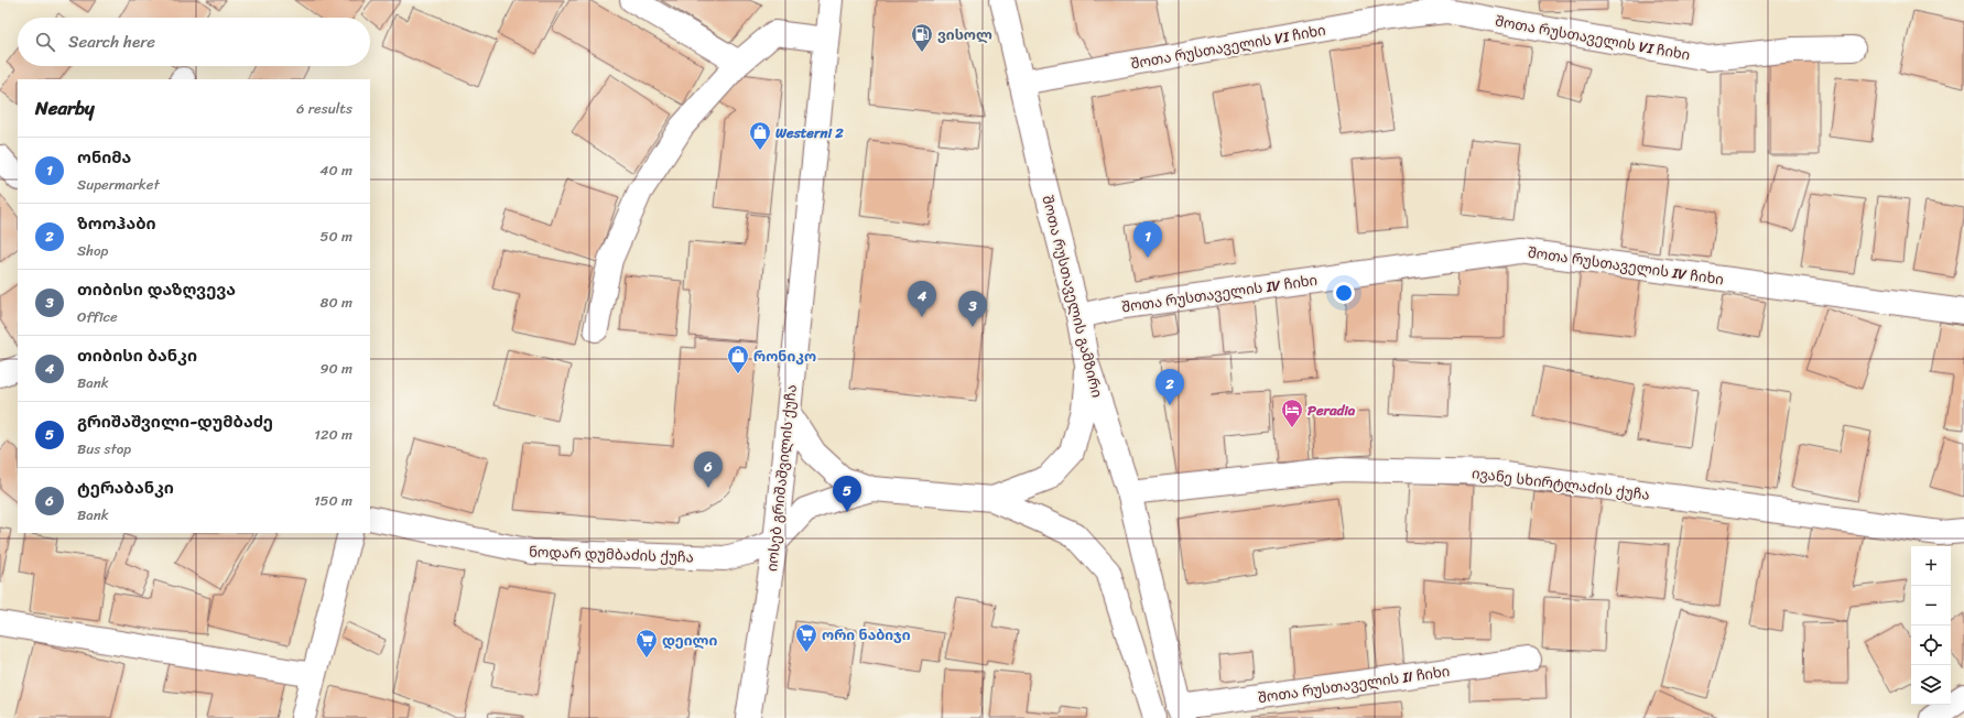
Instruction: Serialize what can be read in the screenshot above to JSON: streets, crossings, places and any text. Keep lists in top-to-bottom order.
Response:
{
  "streets": {
    "street": [
      "შოთა რუსთაველის VI ჩიხი",
      "შოთა რუსთაველის IV ჩიხი",
      "შოთა რუსთაველის გამზირი",
      "იოსებ გრიშაშვილის ქუჩა",
      "ივანე სხირტლაძის ქუჩა",
      "ნოდარ დუმბაძის ქუჩა",
      "შოთა რუსთაველის II ჩიხი"
    ]
  },
  "crossings": [
    ["შოთა რუსთაველის VI ჩიხი", "შოთა რუსთაველის გამზირი"],
    ["შოთა რუსთაველის IV ჩიხი", "შოთა რუსთაველის გამზირი"],
    ["შოთა რუსთაველის გამზირი", "ივანე სხირტლაძის ქუჩა"],
    ["შოთა რუსთაველის გამზირი", "შოთა რუსთაველის II ჩიხი"],
    ["იოსებ გრიშაშვილის ქუჩა", "ნოდარ დუმბაძის ქუჩა"]
  ],
  "places": {
    "fuel station": ["ვისოლ"],
    "shop": ["Westerni 2", "რონიკო"],
    "hotel": ["Peradia"],
    "supermarket": ["ორი ნაბიჯი", "დეილი"]
  },
  "page": {
    "search": "Search here",
    "heading": ["Nearby", "6 results"],
    "list": [
      {
        "mark": "1",
        "name": "ონიმა",
        "note": "Supermarket",
        "value": "40 m"
      },
      {
        "mark": "2",
        "name": "ზოოჰაბი",
        "note": "Shop",
        "value": "50 m"
      },
      {
        "mark": "3",
        "name": "თიბისი დაზღვევა",
        "note": "Office",
        "value": "80 m"
      },
      {
        "mark": "4",
        "name": "თიბისი ბანკი",
        "note": "Bank",
        "value": "90 m"
      },
      {
        "mark": "5",
        "name": "გრიშაშვილი-დუმბაძე",
        "note": "Bus stop",
        "value": "120 m"
      },
      {
        "mark": "6",
        "name": "ტერაბანკი",
        "note": "Bank",
        "value": "150 m"
      }
    ],
    "pins": [
      "1",
      "4",
      "3",
      "2",
      "6",
      "5"
    ],
    "map_buttons": ["+", "−"]
  }
}
